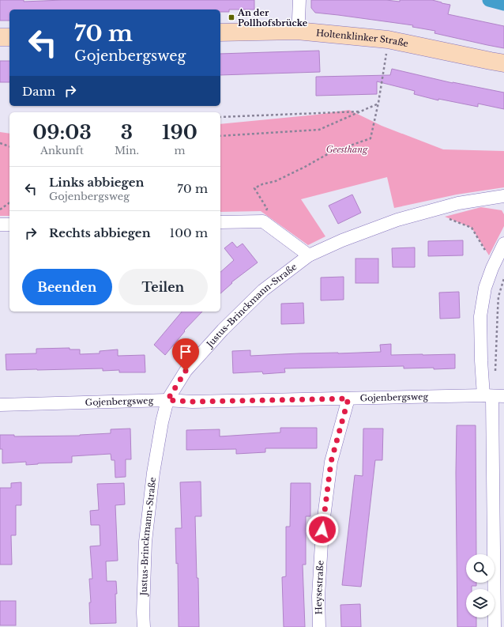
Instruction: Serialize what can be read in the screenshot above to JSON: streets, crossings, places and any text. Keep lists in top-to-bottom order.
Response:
{
  "streets": {
    "main road": ["Holtenklinker Straße"],
    "street": ["Justus-Brinckmann-Straße", "Gojenbergsweg", "Heysestraße"]
  },
  "crossings": [
    ["Justus-Brinckmann-Straße", "Gojenbergsweg"],
    ["Gojenbergsweg", "Heysestraße"]
  ],
  "parks": ["Geesthang"],
  "places": {
    "transit": ["An der Pollhofsbrücke"]
  },
  "page": {
    "turn": ["70 m", "Gojenbergsweg"],
    "then": "Dann",
    "eta": [
      "09:03",
      "Ankunft",
      "3",
      "Min.",
      "190",
      "m"
    ],
    "list": [
      {
        "name": "Links abbiegen",
        "note": "Gojenbergsweg",
        "value": "70 m"
      },
      {
        "name": "Rechts abbiegen",
        "value": "100 m"
      }
    ],
    "buttons": ["Beenden", "Teilen"]
  }
}
